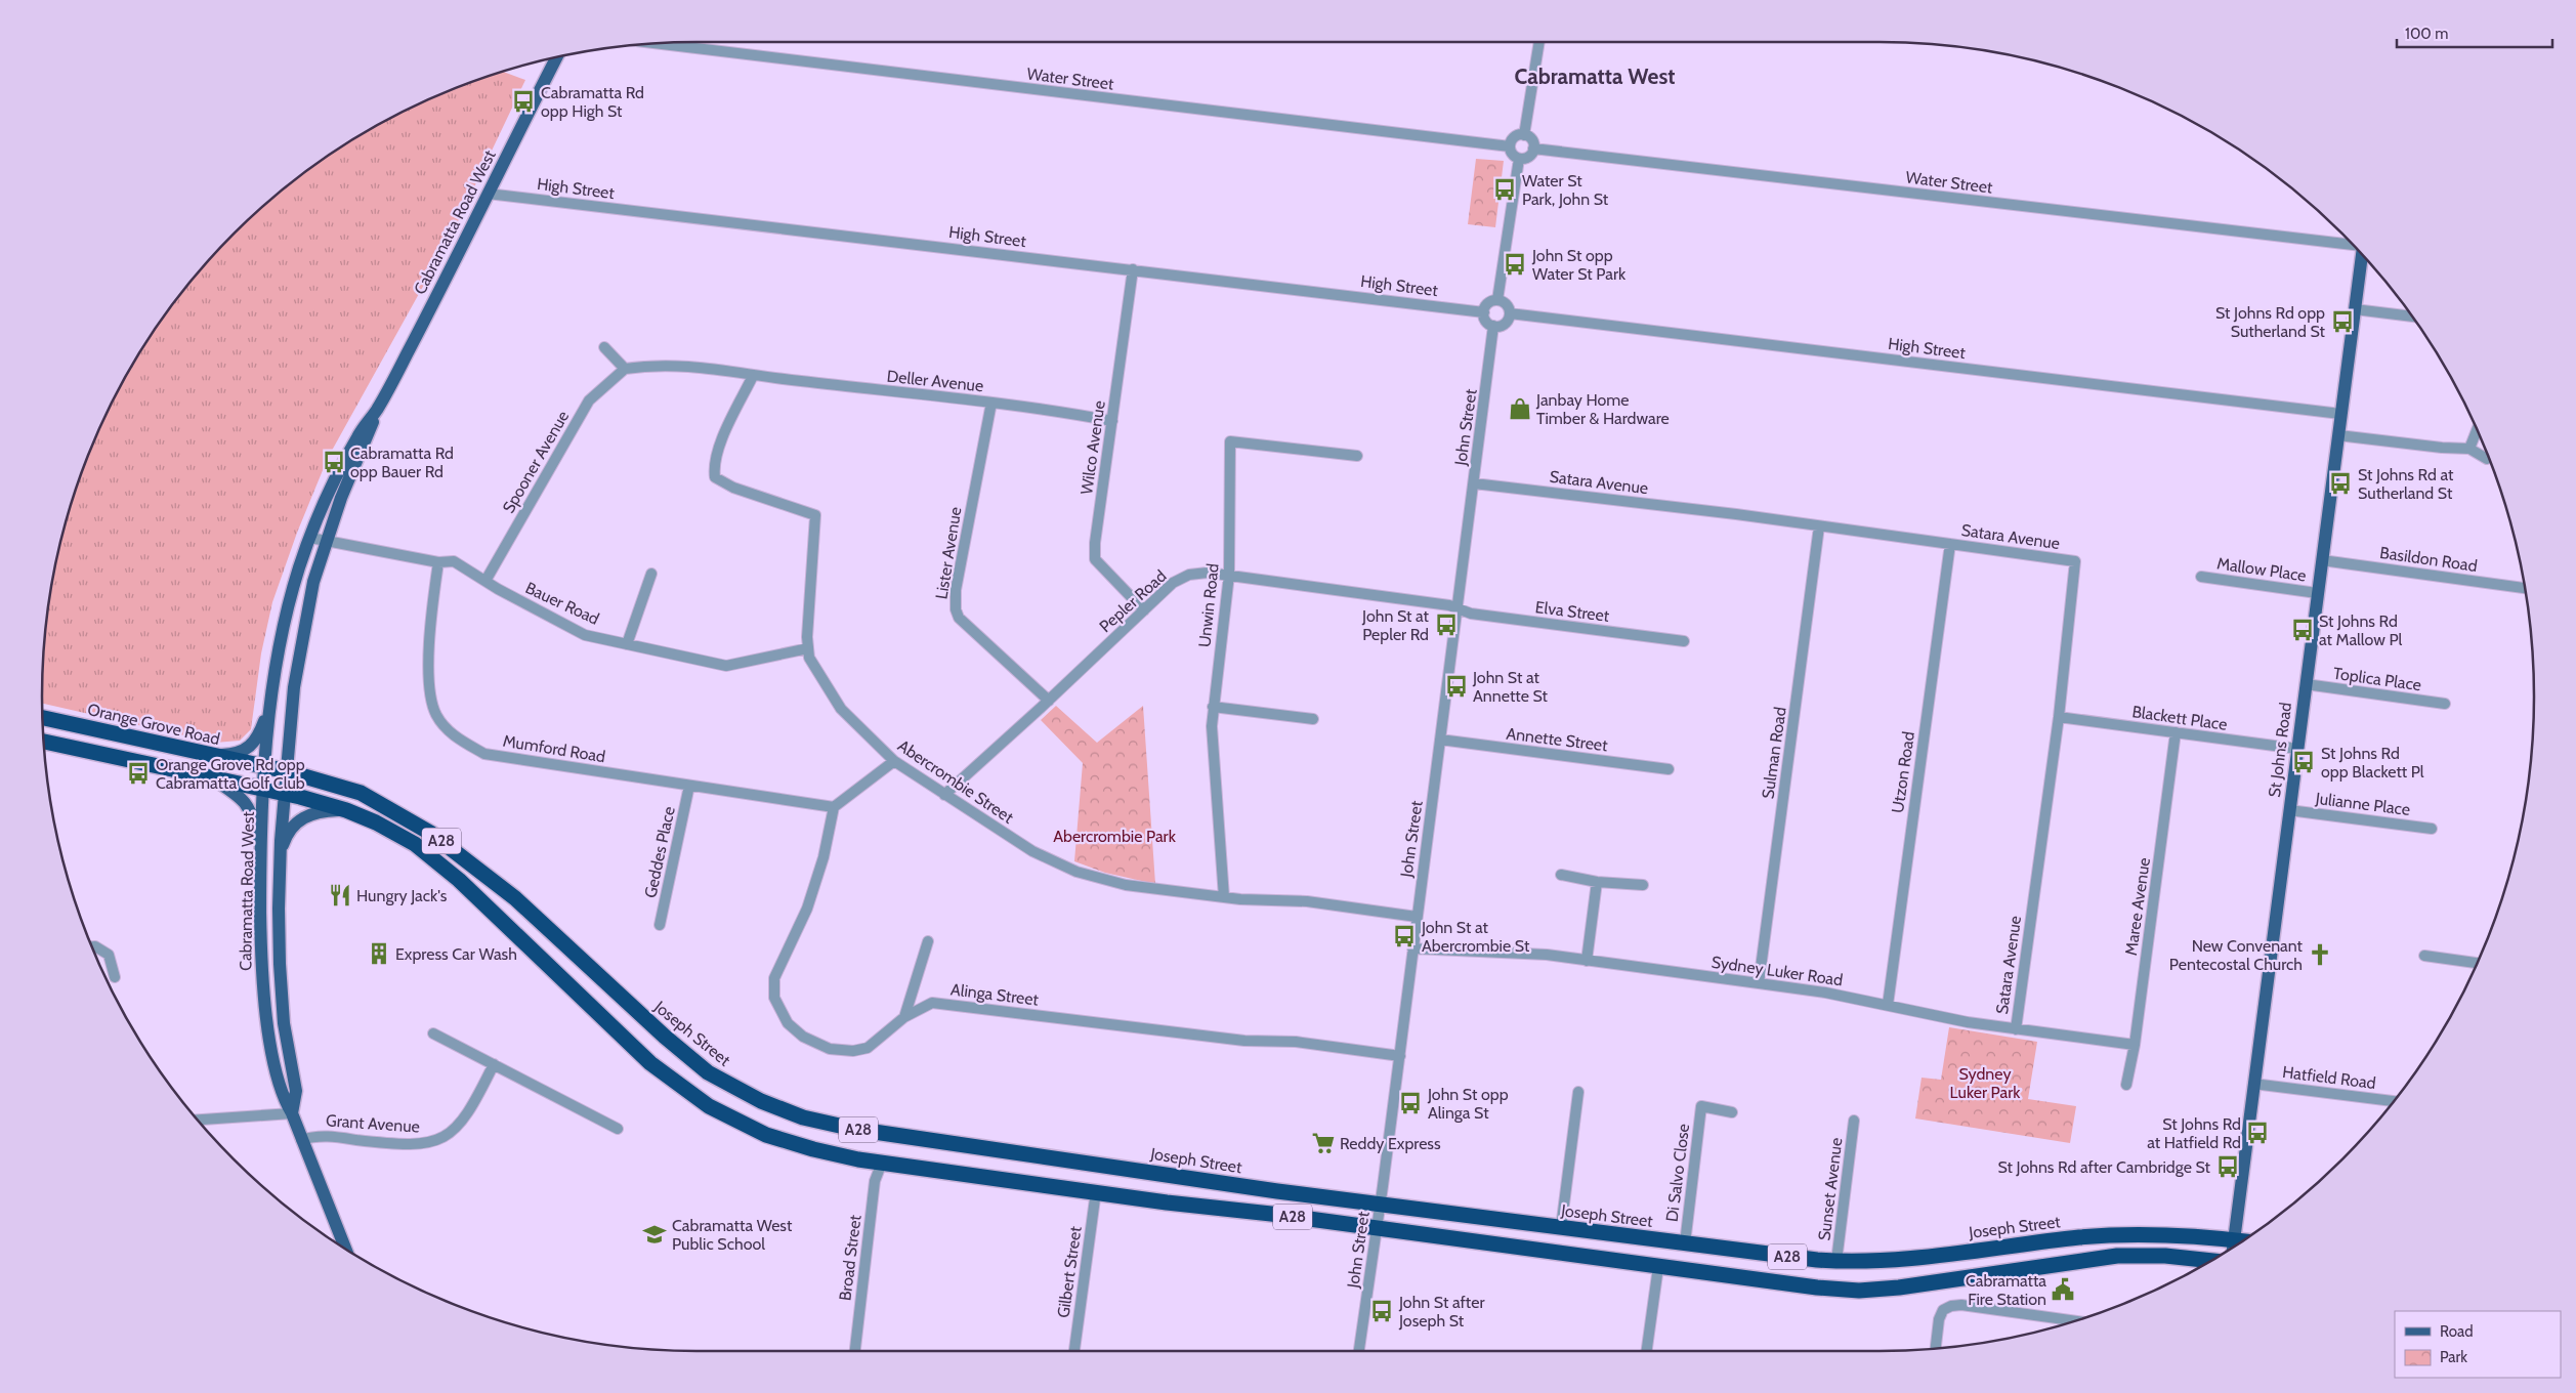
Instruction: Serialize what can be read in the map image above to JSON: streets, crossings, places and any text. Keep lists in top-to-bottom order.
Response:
{
  "streets": {
    "highway": ["Orange Grove Road", "A28", "Joseph Street"],
    "main road": ["Cabramatta Road West", "St Johns Road"],
    "street": [
      "Water Street",
      "High Street",
      "Deller Avenue",
      "John Street",
      "Wilco Avenue",
      "Spooner Avenue",
      "Satara Avenue",
      "Lister Avenue",
      "Basildon Road",
      "Mallow Place",
      "Pepler Road",
      "Bauer Road",
      "Unwin Road",
      "Elva Street",
      "Toplica Place",
      "Blackett Place",
      "Annette Street",
      "Mumford Road",
      "Sulman Road",
      "Utzon Road",
      "Abercrombie Street",
      "Julianne Place",
      "Geddes Place",
      "Maree Avenue",
      "Sydney Luker Road",
      "Alinga Street",
      "Hatfield Road",
      "Grant Avenue",
      "Di Salvo Close",
      "Sunset Avenue",
      "Broad Street",
      "Gilbert Street"
    ]
  },
  "crossings": [
    ["High Street", "Cabramatta Road West"],
    ["High Street", "John Street"],
    ["High Street", "Wilco Avenue"],
    ["High Street", "St Johns Road"],
    ["Cabramatta Road West", "Bauer Road"],
    ["Cabramatta Road West", "Orange Grove Road"],
    ["Cabramatta Road West", "A28"],
    ["Cabramatta Road West", "Joseph Street"],
    ["Cabramatta Road West", "Grant Avenue"],
    ["Deller Avenue", "Wilco Avenue"],
    ["Deller Avenue", "Lister Avenue"],
    ["Deller Avenue", "Abercrombie Street"],
    ["John Street", "Satara Avenue"],
    ["John Street", "Pepler Road"],
    ["John Street", "Elva Street"],
    ["John Street", "Annette Street"],
    ["John Street", "Abercrombie Street"],
    ["John Street", "A28"],
    ["John Street", "Sydney Luker Road"],
    ["John Street", "Alinga Street"],
    ["John Street", "Joseph Street"],
    ["Wilco Avenue", "Pepler Road"],
    ["Spooner Avenue", "Bauer Road"],
    ["Satara Avenue", "Blackett Place"],
    ["Satara Avenue", "Sulman Road"],
    ["Satara Avenue", "Utzon Road"],
    ["Satara Avenue", "Sydney Luker Road"],
    ["Lister Avenue", "Pepler Road"],
    ["Basildon Road", "St Johns Road"],
    ["Mallow Place", "St Johns Road"],
    ["Pepler Road", "Unwin Road"],
    ["Pepler Road", "Elva Street"],
    ["Pepler Road", "Abercrombie Street"],
    ["Bauer Road", "Mumford Road"],
    ["Bauer Road", "Abercrombie Street"],
    ["Unwin Road", "Abercrombie Street"],
    ["Toplica Place", "St Johns Road"],
    ["Blackett Place", "St Johns Road"],
    ["Blackett Place", "Maree Avenue"],
    ["Orange Grove Road", "Joseph Street"],
    ["Mumford Road", "Geddes Place"],
    ["Mumford Road", "Alinga Street"],
    ["St Johns Road", "Julianne Place"],
    ["St Johns Road", "A28"],
    ["St Johns Road", "Joseph Street"],
    ["St Johns Road", "Hatfield Road"],
    ["Sulman Road", "Sydney Luker Road"],
    ["Utzon Road", "Sydney Luker Road"],
    ["A28", "Joseph Street"],
    ["A28", "Broad Street"],
    ["A28", "Gilbert Street"],
    ["Maree Avenue", "Sydney Luker Road"],
    ["Joseph Street", "Di Salvo Close"],
    ["Joseph Street", "Sunset Avenue"]
  ],
  "districts": ["Cabramatta West"],
  "parks": ["Abercrombie Park", "Sydney Luker Park"],
  "places": {
    "bus stop": [
      "Cabramatta Rd opp High St",
      "Water St Park, John St",
      "John St opp Water St Park",
      "St Johns Rd opp Sutherland St",
      "Cabramatta Rd opp Bauer Rd",
      "St Johns Rd at Sutherland St",
      "John St at Pepler Rd",
      "St Johns Rd at Mallow Pl",
      "John St at Annette St",
      "St Johns Rd opp Blackett Pl",
      "Orange Grove Rd opp Cabramatta Golf Club",
      "John St at Abercrombie St",
      "John St opp Alinga St",
      "St Johns Rd at Hatfield Rd",
      "St Johns Rd after Cambridge St",
      "John St after Joseph St"
    ],
    "shop": ["Janbay Home Timber & Hardware"],
    "restaurant": ["Hungry Jack's"],
    "building": ["Express Car Wash"],
    "church": ["New Convenant Pentecostal Church"],
    "supermarket": ["Reddy Express"],
    "school or university": ["Cabramatta West Public School"],
    "public building": ["Cabramatta Fire Station"]
  },
  "legend": ["Road", "Park"],
  "scale_bar": "100 m"
}
